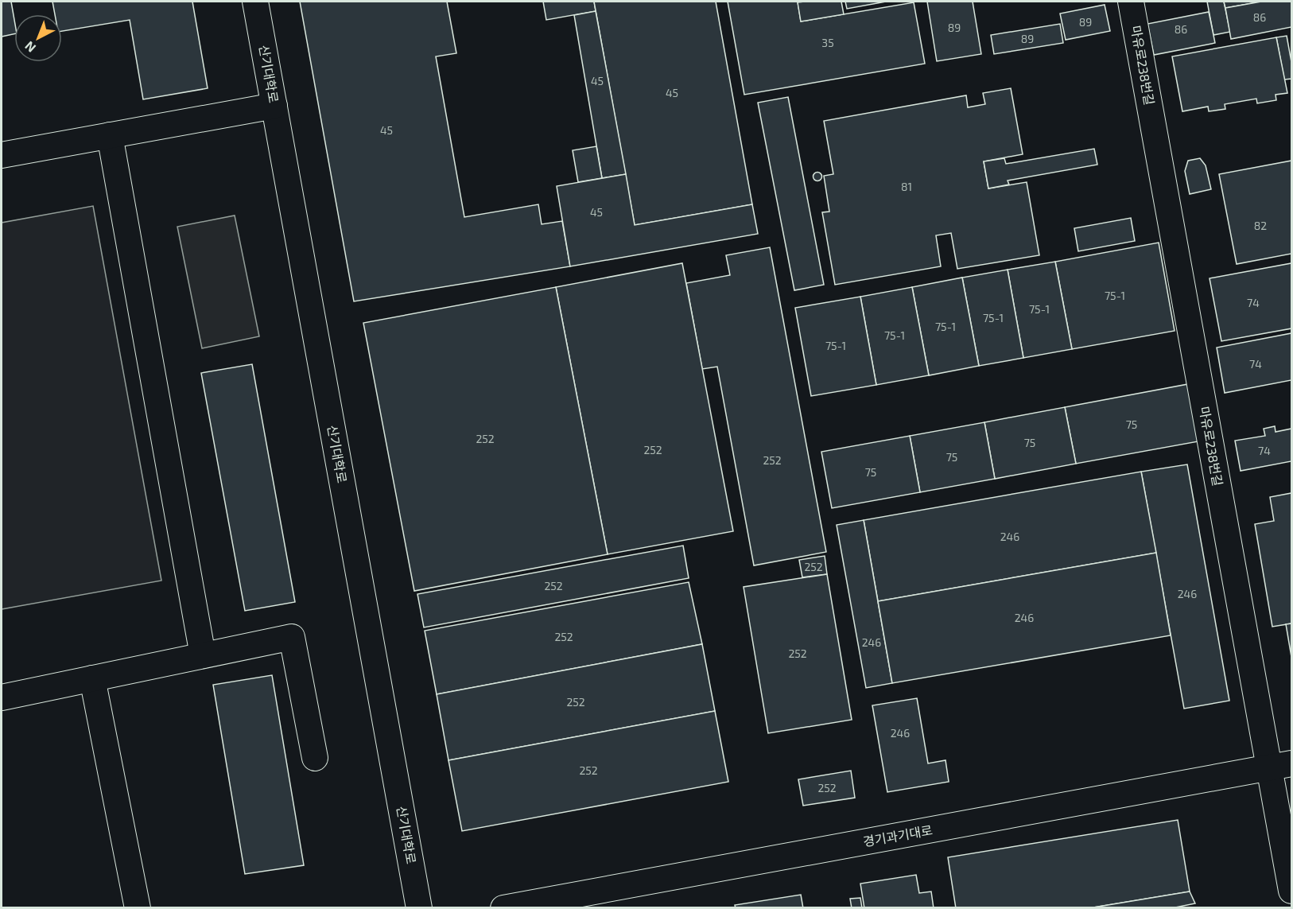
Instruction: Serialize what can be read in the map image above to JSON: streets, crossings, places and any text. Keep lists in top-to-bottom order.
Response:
{
  "streets": {
    "street": ["마유로238번길", "산기대학로", "경기과기대로"]
  },
  "crossings": [
    ["마유로238번길", "경기과기대로"]
  ],
  "house_numbers": [
    "86",
    "89",
    "89",
    "86",
    "89",
    "35",
    "45",
    "45",
    "45",
    "81",
    "45",
    "82",
    "75-1",
    "74",
    "75-1",
    "75-1",
    "75-1",
    "75-1",
    "75-1",
    "74",
    "75",
    "252",
    "75",
    "252",
    "74",
    "75",
    "252",
    "75",
    "246",
    "252",
    "252",
    "246",
    "246",
    "252",
    "246",
    "252",
    "252",
    "246",
    "252",
    "252"
  ],
  "north": "bottom left"
}
